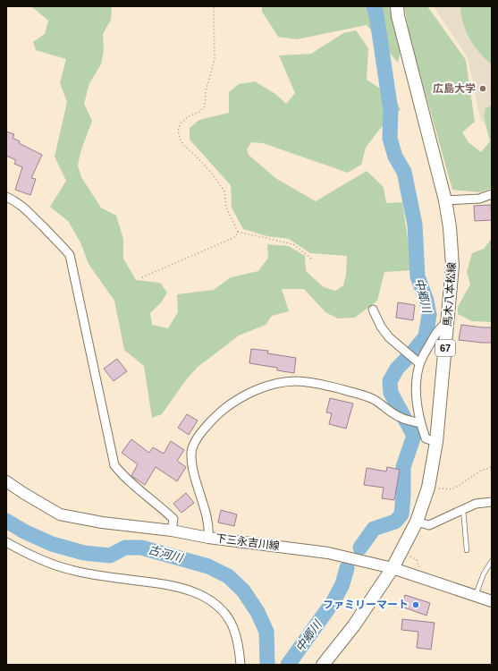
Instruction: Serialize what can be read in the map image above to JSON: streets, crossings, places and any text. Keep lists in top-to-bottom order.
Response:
{
  "streets": {
    "main road": ["馬木八本松線", "67", "下三永吉川線"]
  },
  "crossings": [
    ["馬木八本松線", "下三永吉川線"]
  ],
  "water": ["中郷川", "古河川"],
  "places": ["広島大学", "ファミリーマート"]
}
